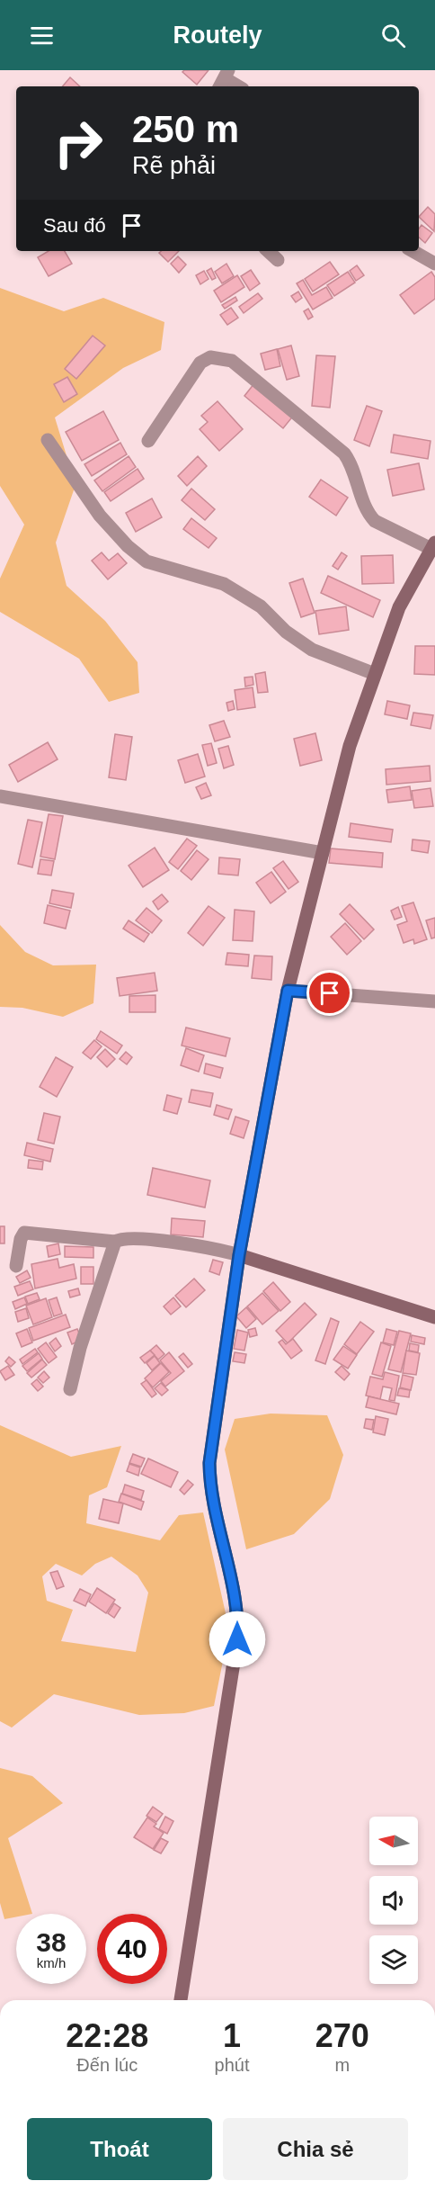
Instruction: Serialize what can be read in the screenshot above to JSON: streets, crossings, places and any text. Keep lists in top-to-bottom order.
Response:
{
  "north": "left",
  "page": {
    "header": "Routely",
    "turn": ["250 m", "Rẽ phải"],
    "then": "Sau đó",
    "speed": "38 km/h",
    "limit": "40",
    "eta": [
      "22:28",
      "Đến lúc",
      "1",
      "phút",
      "270",
      "m"
    ],
    "buttons": ["Thoát", "Chia sẻ"]
  }
}
